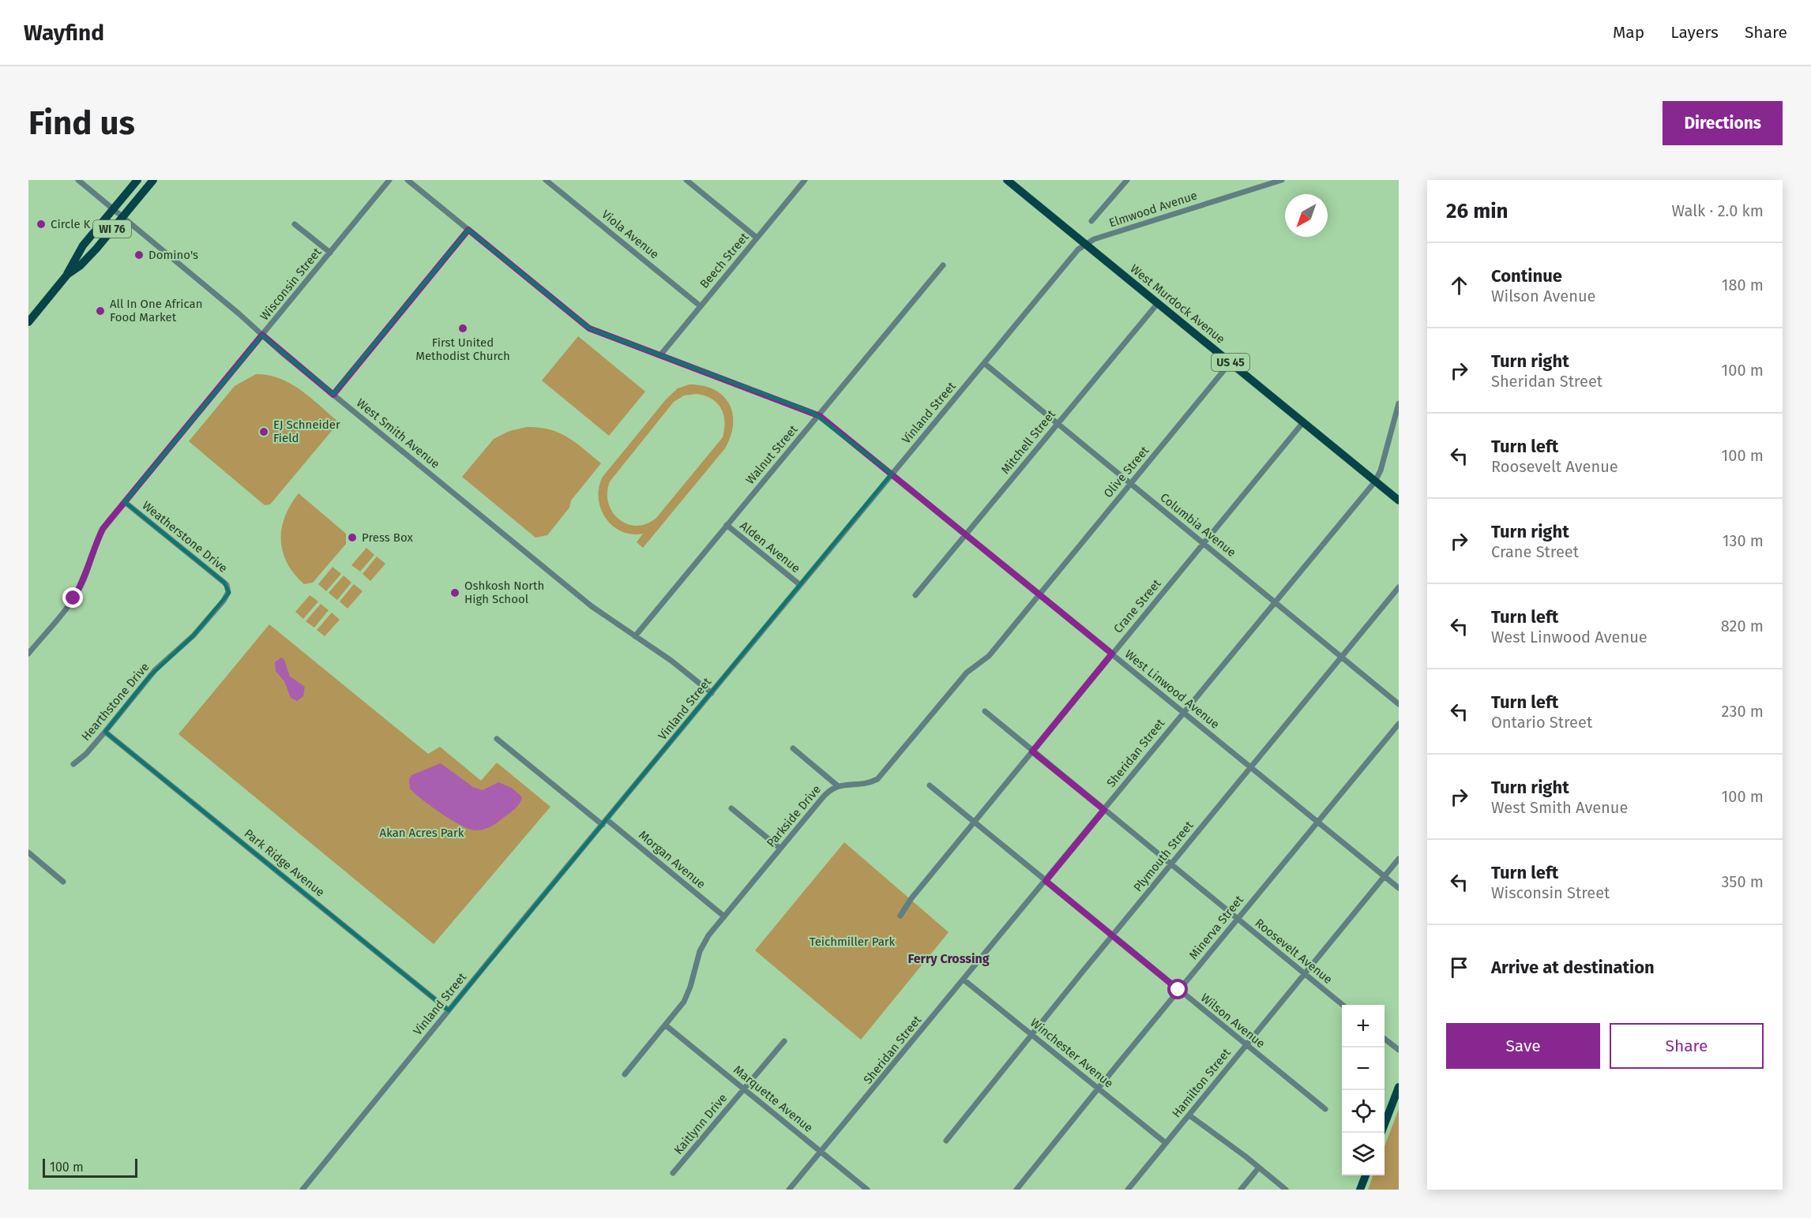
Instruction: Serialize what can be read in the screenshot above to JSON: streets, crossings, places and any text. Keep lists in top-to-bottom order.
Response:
{
  "streets": {
    "main road": ["WI 76", "West Murdock Avenue", "US 45"],
    "street": [
      "Elmwood Avenue",
      "Viola Avenue",
      "Beech Street",
      "Wisconsin Street",
      "Vinland Street",
      "West Smith Avenue",
      "Mitchell Street",
      "Walnut Street",
      "Olive Street",
      "Columbia Avenue",
      "Weatherstone Drive",
      "Alden Avenue",
      "Crane Street",
      "West Linwood Avenue",
      "Hearthstone Drive",
      "Sheridan Street",
      "Parkside Drive",
      "Plymouth Street",
      "Morgan Avenue",
      "Park Ridge Avenue",
      "Minerva Street",
      "Roosevelt Avenue",
      "Wilson Avenue",
      "Winchester Avenue",
      "Hamilton Street",
      "Marquette Avenue",
      "Kaitlynn Drive"
    ]
  },
  "crossings": [
    ["Elmwood Avenue", "West Murdock Avenue"],
    ["Elmwood Avenue", "Vinland Street"],
    ["WI 76", "West Smith Avenue"],
    ["Viola Avenue", "Beech Street"],
    ["Beech Street", "West Linwood Avenue"],
    ["Wisconsin Street", "West Smith Avenue"],
    ["Wisconsin Street", "Weatherstone Drive"],
    ["West Murdock Avenue", "Vinland Street"],
    ["West Murdock Avenue", "Mitchell Street"],
    ["West Murdock Avenue", "Olive Street"],
    ["West Murdock Avenue", "Crane Street"],
    ["West Murdock Avenue", "Sheridan Street"],
    ["Vinland Street", "West Smith Avenue"],
    ["Vinland Street", "Columbia Avenue"],
    ["Vinland Street", "Alden Avenue"],
    ["Vinland Street", "West Linwood Avenue"],
    ["Vinland Street", "Morgan Avenue"],
    ["Vinland Street", "Park Ridge Avenue"],
    ["West Smith Avenue", "Walnut Street"],
    ["Mitchell Street", "Columbia Avenue"],
    ["Mitchell Street", "West Linwood Avenue"],
    ["Walnut Street", "Alden Avenue"],
    ["Walnut Street", "West Linwood Avenue"],
    ["Olive Street", "Columbia Avenue"],
    ["Olive Street", "West Linwood Avenue"],
    ["Olive Street", "Parkside Drive"],
    ["Columbia Avenue", "Crane Street"],
    ["Columbia Avenue", "Sheridan Street"],
    ["Columbia Avenue", "Plymouth Street"],
    ["Weatherstone Drive", "Hearthstone Drive"],
    ["Crane Street", "West Linwood Avenue"],
    ["Crane Street", "Roosevelt Avenue"],
    ["Crane Street", "Wilson Avenue"],
    ["West Linwood Avenue", "Sheridan Street"],
    ["West Linwood Avenue", "Parkside Drive"],
    ["West Linwood Avenue", "Plymouth Street"],
    ["West Linwood Avenue", "Minerva Street"],
    ["West Linwood Avenue", "Hamilton Street"],
    ["Hearthstone Drive", "Park Ridge Avenue"],
    ["Sheridan Street", "Roosevelt Avenue"],
    ["Sheridan Street", "Wilson Avenue"],
    ["Sheridan Street", "Winchester Avenue"],
    ["Sheridan Street", "Marquette Avenue"],
    ["Parkside Drive", "Morgan Avenue"],
    ["Parkside Drive", "Marquette Avenue"],
    ["Plymouth Street", "Roosevelt Avenue"],
    ["Plymouth Street", "Wilson Avenue"],
    ["Plymouth Street", "Winchester Avenue"],
    ["Minerva Street", "Roosevelt Avenue"],
    ["Minerva Street", "Wilson Avenue"],
    ["Minerva Street", "Winchester Avenue"],
    ["Roosevelt Avenue", "Hamilton Street"],
    ["Wilson Avenue", "Hamilton Street"],
    ["Winchester Avenue", "Hamilton Street"],
    ["Marquette Avenue", "Kaitlynn Drive"]
  ],
  "districts": ["Ferry Crossing"],
  "parks": ["Akan Acres Park", "Teichmiller Park"],
  "places": [
    "Circle K",
    "Domino's",
    "All In One African Food Market",
    "First United Methodist Church",
    "EJ Schneider Field",
    "Press Box",
    "Oshkosh North High School"
  ],
  "scale_bar": "100 m",
  "north": "bottom left",
  "page": {
    "header": "Wayfind",
    "nav": ["Map", "Layers", "Share"],
    "buttons": [
      "Directions",
      ["Save", "Share"]
    ],
    "title": "Find us",
    "heading": ["26 min", "Walk · 2.0 km"],
    "list": [
      ["Continue", "Wilson Avenue", "180 m"],
      ["Turn right", "Sheridan Street", "100 m"],
      ["Turn left", "Roosevelt Avenue", "100 m"],
      ["Turn right", "Crane Street", "130 m"],
      ["Turn left", "West Linwood Avenue", "820 m"],
      ["Turn left", "Ontario Street", "230 m"],
      ["Turn right", "West Smith Avenue", "100 m"],
      ["Turn left", "Wisconsin Street", "350 m"],
      "Arrive at destination"
    ],
    "map_buttons": ["+", "−"],
    "scale": "100 m"
  }
}
